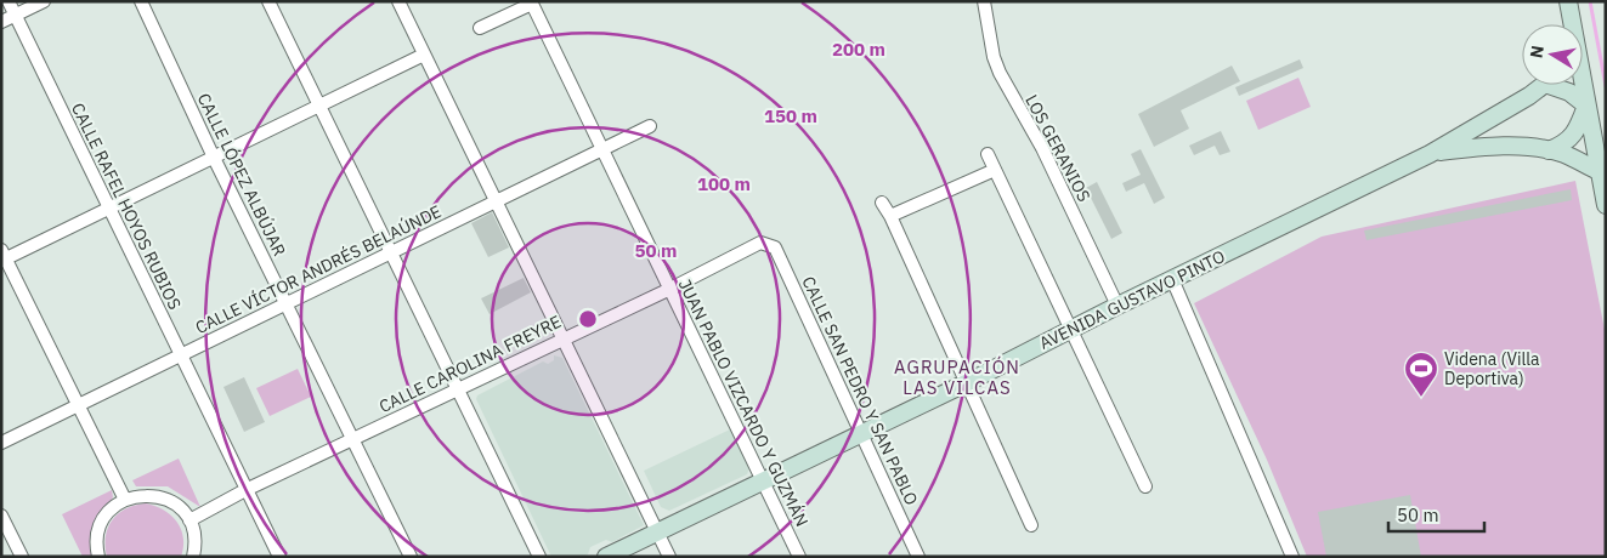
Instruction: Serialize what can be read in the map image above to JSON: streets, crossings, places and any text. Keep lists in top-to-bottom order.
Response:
{
  "streets": {
    "main road": ["AVENIDA GUSTAVO PINTO"],
    "street": [
      "LOS GERANIOS",
      "CALLE LÓPEZ ALBÚJAR",
      "CALLE RAFEL HOYOS RUBIOS",
      "CALLE VÍCTOR ANDRÉS BELAÚNDE",
      "CALLE CAROLINA FREYRE",
      "CALLE SAN PEDRO Y SAN PABLO",
      "JUAN PABLO VIZCARDO Y GUZMÁN"
    ]
  },
  "crossings": [
    ["LOS GERANIOS", "AVENIDA GUSTAVO PINTO"],
    ["CALLE LÓPEZ ALBÚJAR", "CALLE VÍCTOR ANDRÉS BELAÚNDE"],
    ["CALLE LÓPEZ ALBÚJAR", "CALLE CAROLINA FREYRE"],
    ["CALLE RAFEL HOYOS RUBIOS", "CALLE VÍCTOR ANDRÉS BELAÚNDE"],
    ["CALLE RAFEL HOYOS RUBIOS", "CALLE CAROLINA FREYRE"],
    ["CALLE VÍCTOR ANDRÉS BELAÚNDE", "JUAN PABLO VIZCARDO Y GUZMÁN"],
    ["AVENIDA GUSTAVO PINTO", "CALLE SAN PEDRO Y SAN PABLO"],
    ["AVENIDA GUSTAVO PINTO", "JUAN PABLO VIZCARDO Y GUZMÁN"],
    ["CALLE CAROLINA FREYRE", "CALLE SAN PEDRO Y SAN PABLO"],
    ["CALLE CAROLINA FREYRE", "JUAN PABLO VIZCARDO Y GUZMÁN"]
  ],
  "districts": ["AGRUPACIÓN LAS VILCAS"],
  "places": {
    "sports": ["Videna (Villa Deportiva)"]
  },
  "scale_bar": "50 m",
  "north": "left",
  "rings": [
    "200 m",
    "150 m",
    "100 m",
    "50 m"
  ]
}
